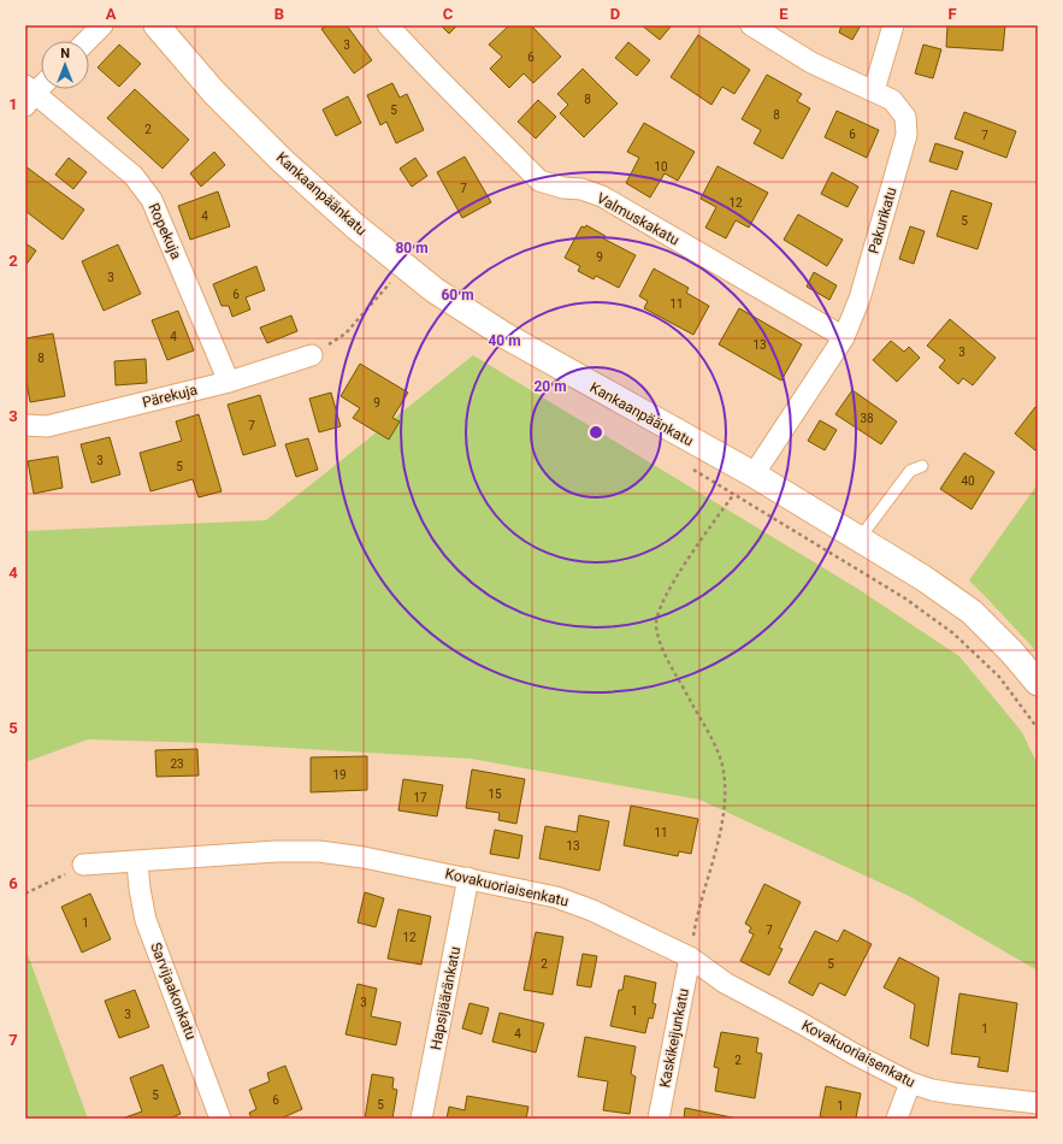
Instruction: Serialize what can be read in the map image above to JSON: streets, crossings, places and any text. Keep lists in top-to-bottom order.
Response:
{
  "streets": {
    "street": [
      "Kankaanpäänkatu",
      "Valmuskakatu",
      "Pakurikatu",
      "Ropekuja",
      "Pärekuja",
      "Kovakuoriaisenkatu",
      "Sarvijaakonkatu",
      "Hapsijääränkatu",
      "Kaskikeijunkatu"
    ]
  },
  "crossings": [
    ["Kankaanpäänkatu", "Pakurikatu"],
    ["Valmuskakatu", "Pakurikatu"],
    ["Ropekuja", "Pärekuja"],
    ["Kovakuoriaisenkatu", "Sarvijaakonkatu"],
    ["Kovakuoriaisenkatu", "Hapsijääränkatu"],
    ["Kovakuoriaisenkatu", "Kaskikeijunkatu"]
  ],
  "house_numbers": [
    "3",
    "6",
    "8",
    "5",
    "8",
    "2",
    "6",
    "7",
    "10",
    "7",
    "12",
    "4",
    "5",
    "9",
    "3",
    "6",
    "11",
    "4",
    "13",
    "3",
    "8",
    "9",
    "38",
    "7",
    "3",
    "5",
    "40",
    "23",
    "19",
    "15",
    "17",
    "11",
    "13",
    "1",
    "7",
    "12",
    "2",
    "5",
    "3",
    "1",
    "3",
    "1",
    "4",
    "2",
    "5",
    "6",
    "5",
    "1"
  ],
  "north": "top",
  "grid": {
    "columns": [
      "A",
      "B",
      "C",
      "D",
      "E",
      "F"
    ],
    "rows": [
      "1",
      "2",
      "3",
      "4",
      "5",
      "6",
      "7"
    ]
  },
  "rings": [
    "80 m",
    "60 m",
    "40 m",
    "20 m"
  ]
}
